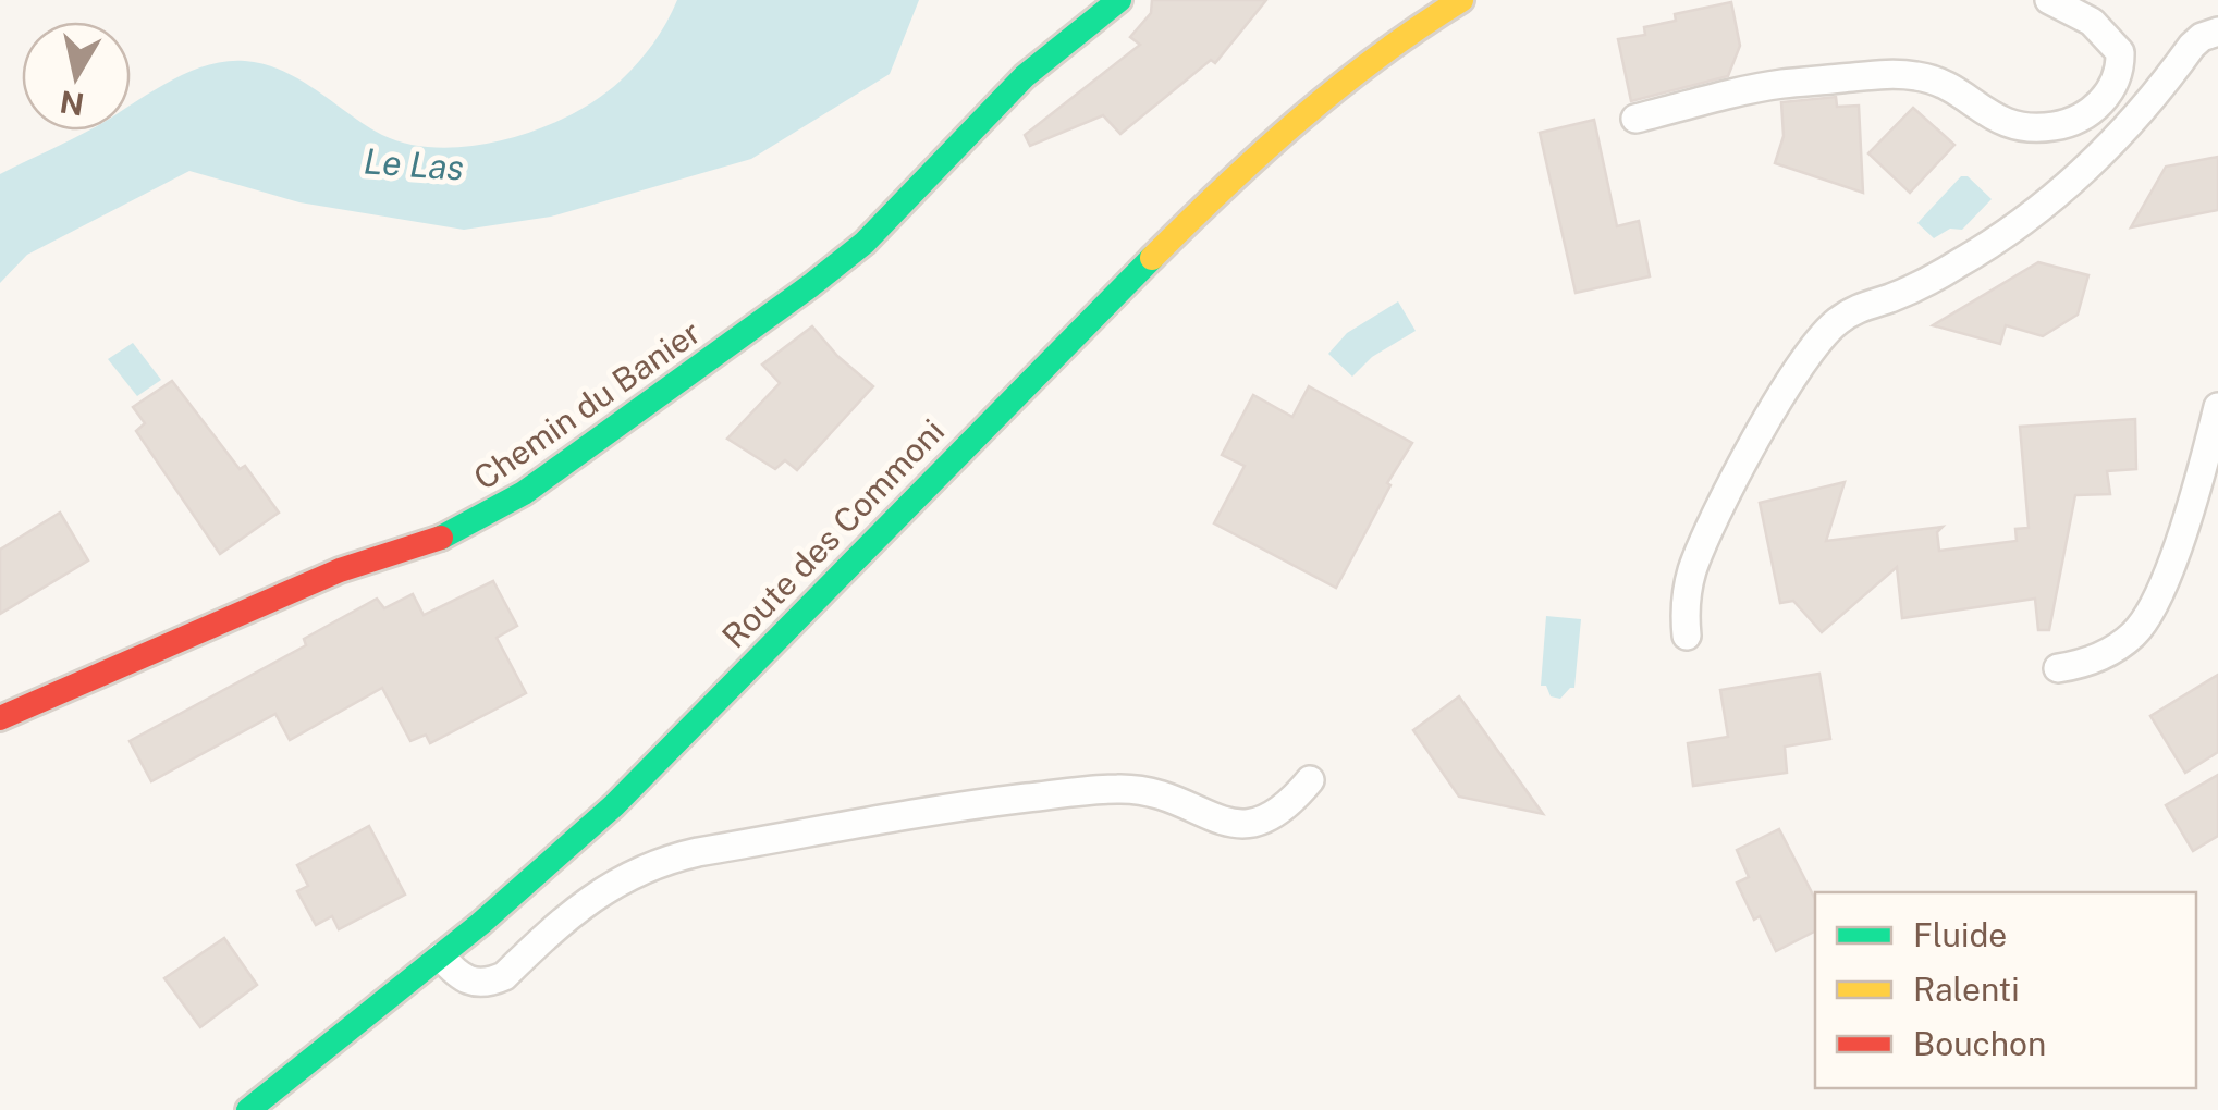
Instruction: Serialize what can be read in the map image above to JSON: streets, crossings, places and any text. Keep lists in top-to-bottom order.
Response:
{
  "streets": {
    "street": ["Chemin du Banier", "Route des Commoni"]
  },
  "water": ["Le Las"],
  "legend": ["Fluide", "Ralenti", "Bouchon"],
  "north": "bottom"
}
